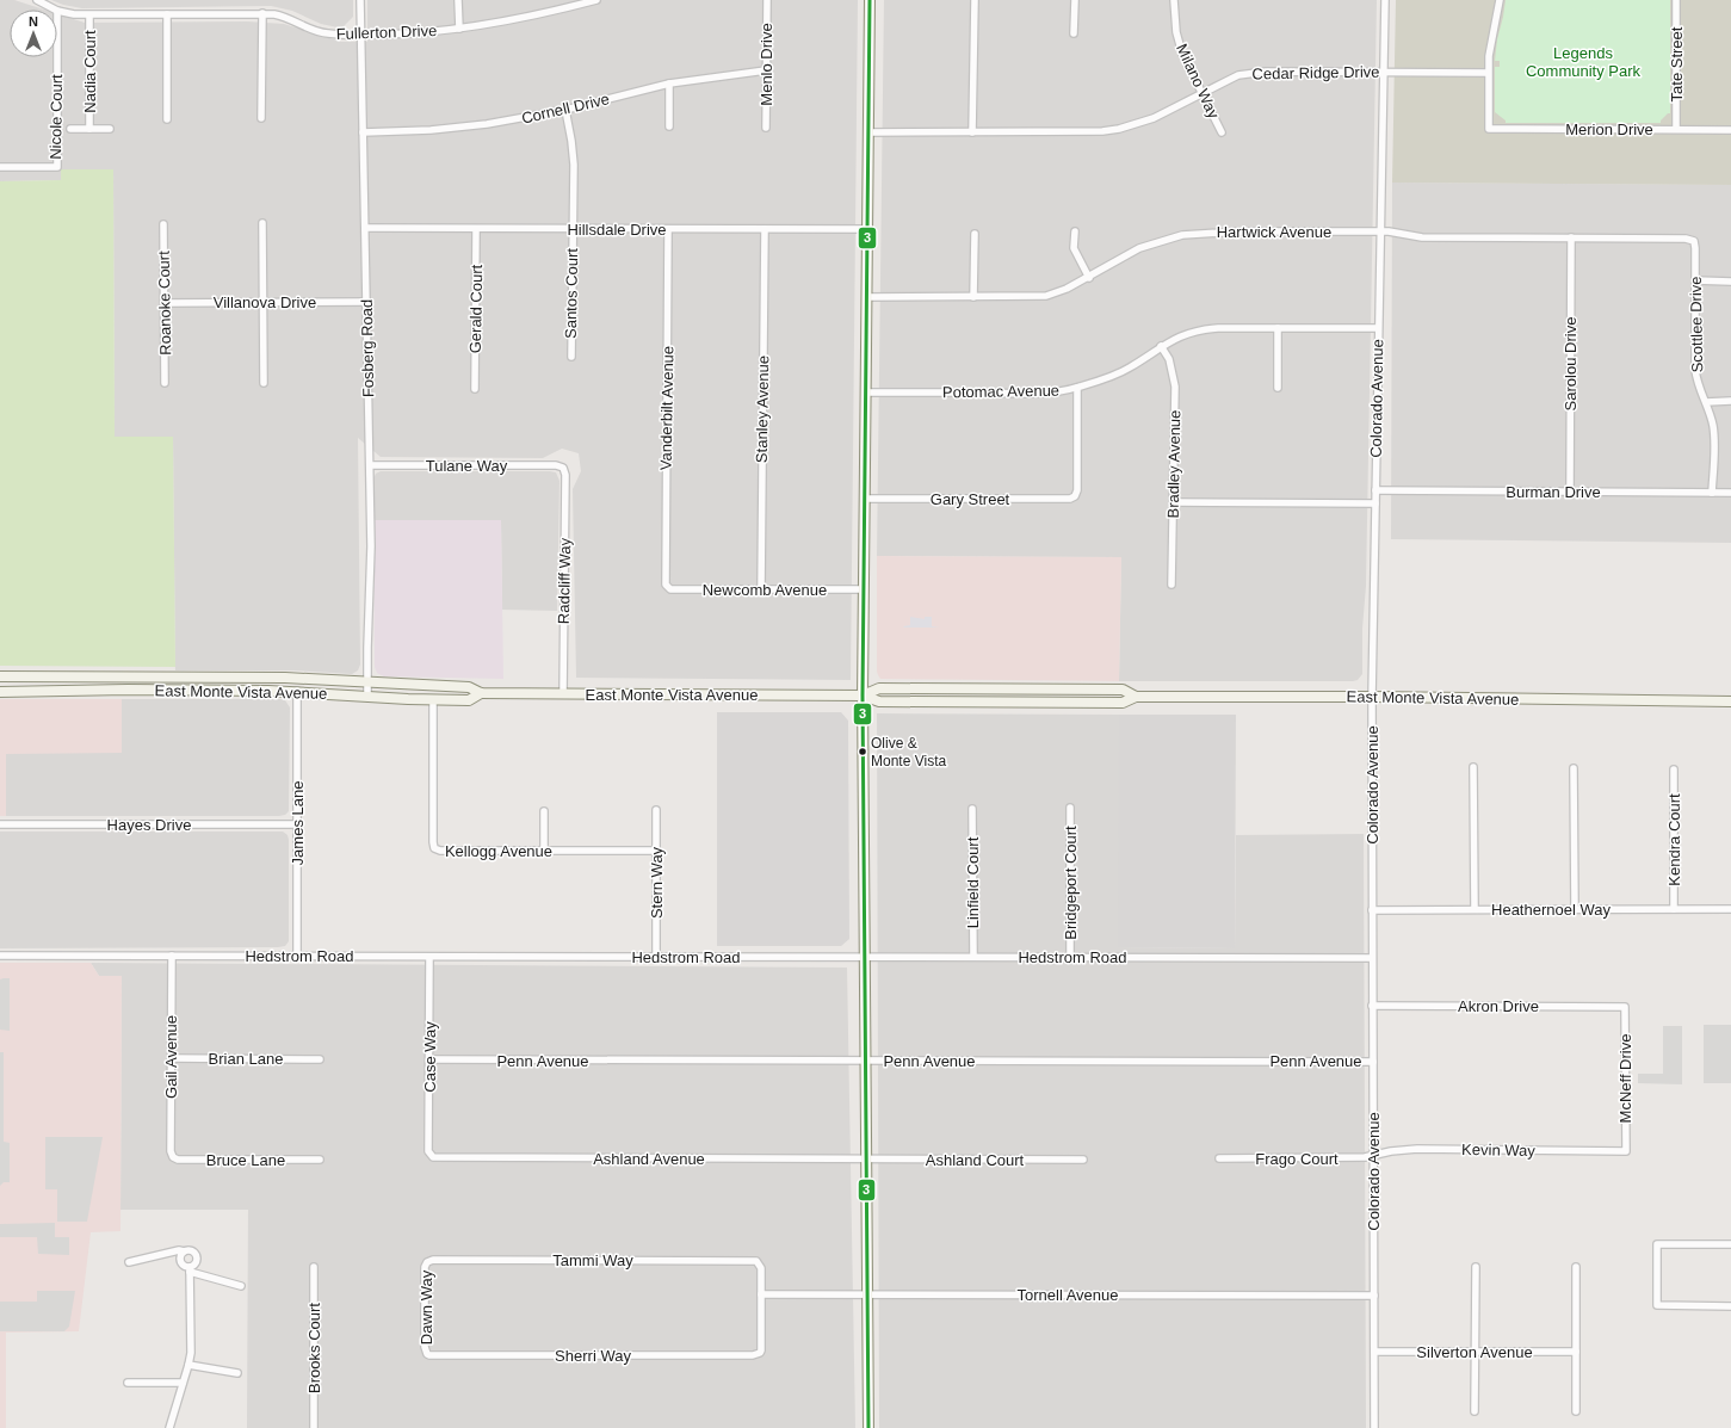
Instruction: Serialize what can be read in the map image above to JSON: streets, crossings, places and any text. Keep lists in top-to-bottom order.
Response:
{
  "streets": {
    "main road": ["East Monte Vista Avenue"],
    "street": [
      "Fullerton Drive",
      "Menlo Drive",
      "Tate Street",
      "Nadia Court",
      "Cedar Ridge Drive",
      "Milano Way",
      "Cornell Drive",
      "Nicole Court",
      "Merion Drive",
      "Hillsdale Drive",
      "Hartwick Avenue",
      "Santos Court",
      "Villanova Drive",
      "Roanoke Court",
      "Gerald Court",
      "Scottlee Drive",
      "Fosberg Road",
      "Sarolou Drive",
      "Potomac Avenue",
      "Colorado Avenue",
      "Vanderbilt Avenue",
      "Stanley Avenue",
      "Bradley Avenue",
      "Tulane Way",
      "Burman Drive",
      "Gary Street",
      "Radcliff Way",
      "Newcomb Avenue",
      "James Lane",
      "Hayes Drive",
      "Kendra Court",
      "Kellogg Avenue",
      "Stern Way",
      "Linfield Court",
      "Bridgeport Court",
      "Heathernoel Way",
      "Hedstrom Road",
      "Akron Drive",
      "Gail Avenue",
      "Case Way",
      "Brian Lane",
      "Penn Avenue",
      "McNeff Drive",
      "Kevin Way",
      "Ashland Avenue",
      "Frago Court",
      "Bruce Lane",
      "Ashland Court",
      "Tammi Way",
      "Tornell Avenue",
      "Dawn Way",
      "Brooks Court",
      "Silverton Avenue",
      "Sherri Way"
    ]
  },
  "crossings": [
    ["Fullerton Drive", "Nadia Court"],
    ["Fullerton Drive", "Fosberg Road"],
    ["Menlo Drive", "Cornell Drive"],
    ["Tate Street", "Merion Drive"],
    ["Cedar Ridge Drive", "Milano Way"],
    ["Cedar Ridge Drive", "Merion Drive"],
    ["Cedar Ridge Drive", "Colorado Avenue"],
    ["Cornell Drive", "Santos Court"],
    ["Cornell Drive", "Fosberg Road"],
    ["Hillsdale Drive", "Santos Court"],
    ["Hillsdale Drive", "Gerald Court"],
    ["Hillsdale Drive", "Fosberg Road"],
    ["Hillsdale Drive", "Vanderbilt Avenue"],
    ["Hillsdale Drive", "Stanley Avenue"],
    ["Hartwick Avenue", "Scottlee Drive"],
    ["Hartwick Avenue", "Sarolou Drive"],
    ["Hartwick Avenue", "Colorado Avenue"],
    ["Villanova Drive", "Roanoke Court"],
    ["Villanova Drive", "Fosberg Road"],
    ["Scottlee Drive", "Burman Drive"],
    ["Fosberg Road", "Tulane Way"],
    ["Fosberg Road", "East Monte Vista Avenue"],
    ["Sarolou Drive", "Burman Drive"],
    ["Potomac Avenue", "Colorado Avenue"],
    ["Potomac Avenue", "Bradley Avenue"],
    ["Potomac Avenue", "Gary Street"],
    ["Colorado Avenue", "Burman Drive"],
    ["Colorado Avenue", "East Monte Vista Avenue"],
    ["Colorado Avenue", "Heathernoel Way"],
    ["Colorado Avenue", "Hedstrom Road"],
    ["Colorado Avenue", "Akron Drive"],
    ["Colorado Avenue", "Penn Avenue"],
    ["Colorado Avenue", "Kevin Way"],
    ["Colorado Avenue", "Frago Court"],
    ["Colorado Avenue", "Tornell Avenue"],
    ["Colorado Avenue", "Silverton Avenue"],
    ["Vanderbilt Avenue", "Newcomb Avenue"],
    ["Stanley Avenue", "Newcomb Avenue"],
    ["Tulane Way", "Radcliff Way"],
    ["Radcliff Way", "East Monte Vista Avenue"],
    ["East Monte Vista Avenue", "James Lane"],
    ["East Monte Vista Avenue", "Kellogg Avenue"],
    ["James Lane", "Hayes Drive"],
    ["James Lane", "Hedstrom Road"],
    ["Kendra Court", "Heathernoel Way"],
    ["Kellogg Avenue", "Stern Way"],
    ["Stern Way", "Hedstrom Road"],
    ["Linfield Court", "Hedstrom Road"],
    ["Bridgeport Court", "Hedstrom Road"],
    ["Hedstrom Road", "Gail Avenue"],
    ["Hedstrom Road", "Case Way"],
    ["Akron Drive", "McNeff Drive"],
    ["Gail Avenue", "Brian Lane"],
    ["Gail Avenue", "Bruce Lane"],
    ["Case Way", "Penn Avenue"],
    ["Case Way", "Ashland Avenue"],
    ["McNeff Drive", "Kevin Way"],
    ["Kevin Way", "Frago Court"],
    ["Ashland Avenue", "Ashland Court"],
    ["Tammi Way", "Tornell Avenue"],
    ["Tammi Way", "Dawn Way"],
    ["Tammi Way", "Sherri Way"],
    ["Tornell Avenue", "Sherri Way"],
    ["Dawn Way", "Sherri Way"]
  ],
  "parks": ["Legends Community Park"],
  "places": ["Olive & Monte Vista"],
  "lines": ["transit line 3"],
  "north": "top"
}
